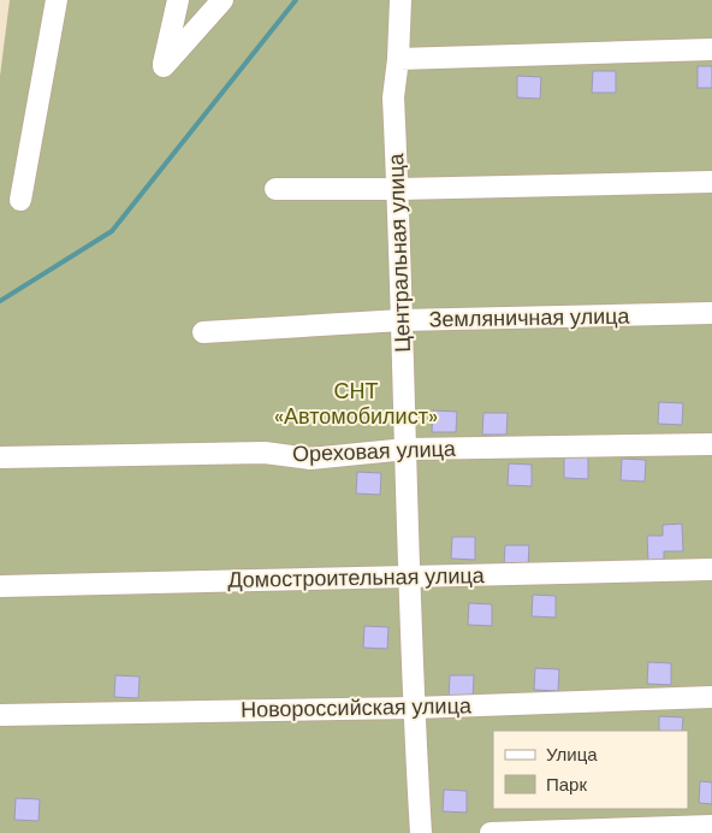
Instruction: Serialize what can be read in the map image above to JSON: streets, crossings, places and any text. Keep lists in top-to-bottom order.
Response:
{
  "streets": {
    "street": [
      "Центральная улица",
      "Земляничная улица",
      "Ореховая улица",
      "Домостроительная улица",
      "Новороссийская улица"
    ]
  },
  "crossings": [
    ["Центральная улица", "Земляничная улица"],
    ["Центральная улица", "Ореховая улица"],
    ["Центральная улица", "Домостроительная улица"],
    ["Центральная улица", "Новороссийская улица"]
  ],
  "parks": ["СНТ «Автомобилист»"],
  "legend": ["Улица", "Парк"]
}
